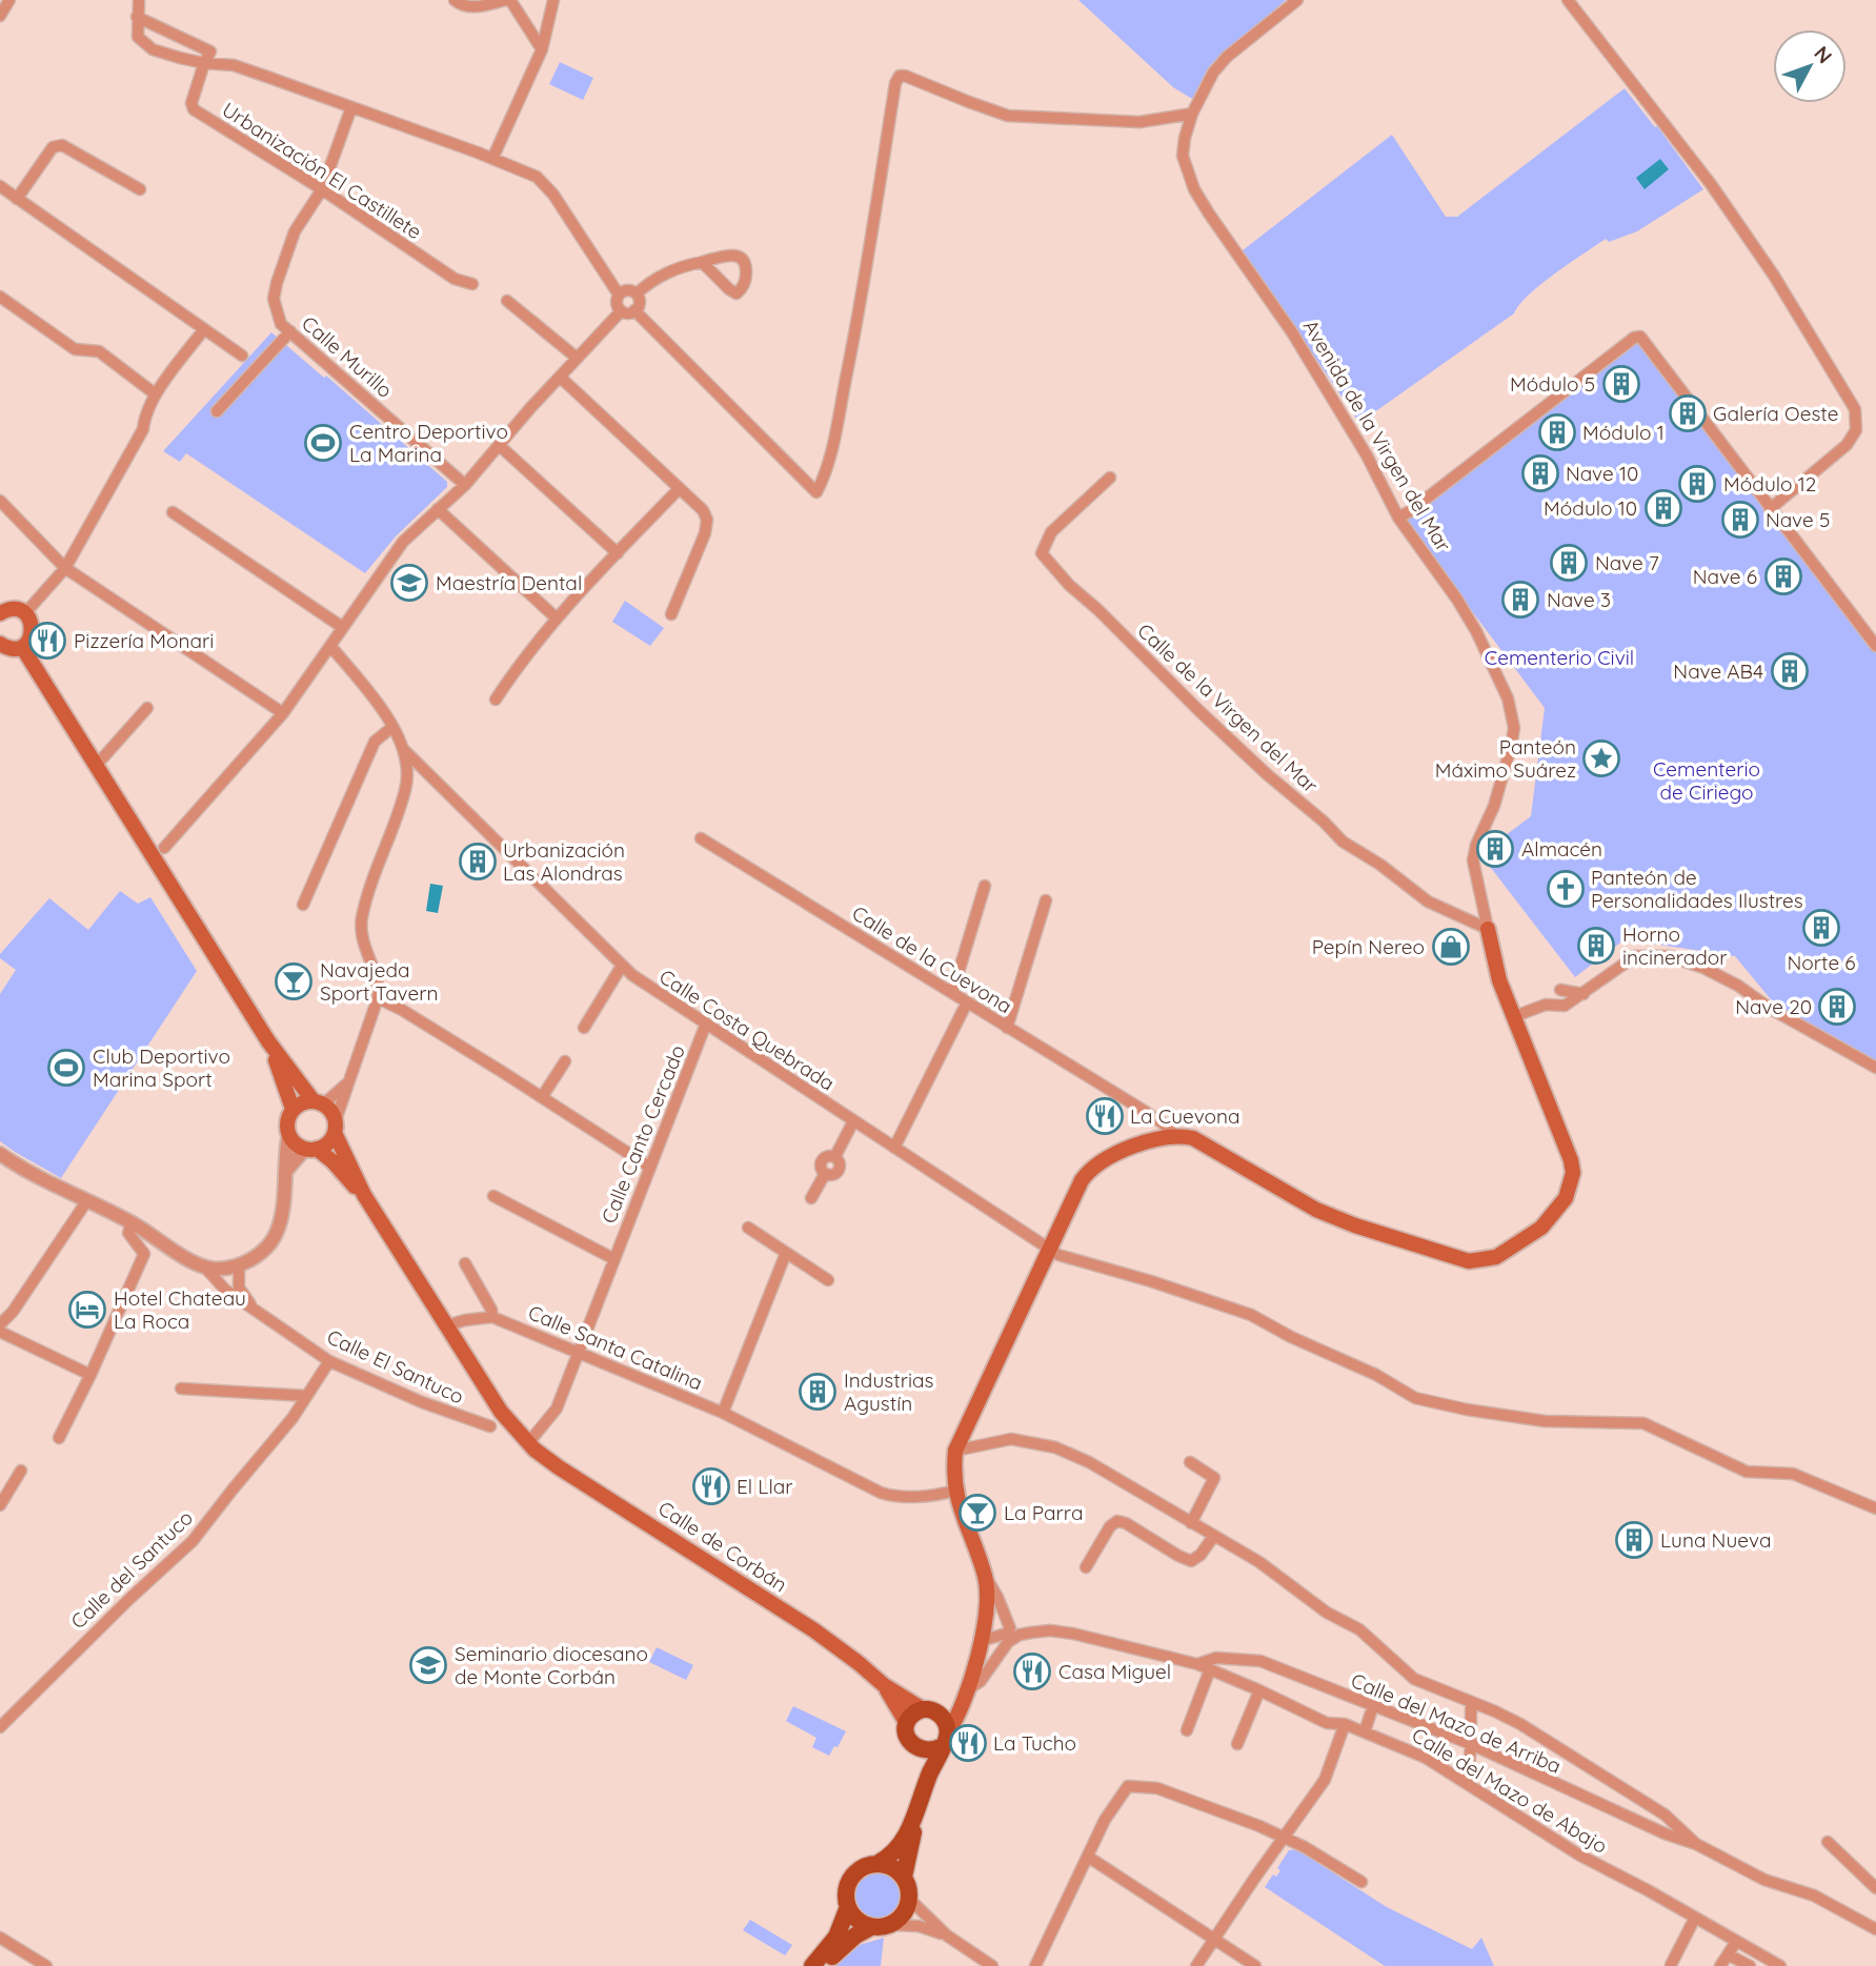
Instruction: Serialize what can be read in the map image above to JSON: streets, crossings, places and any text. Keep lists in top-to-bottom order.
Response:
{
  "streets": {
    "main road": ["Avenida de la Virgen del Mar", "Calle de Corbán"],
    "street": [
      "Urbanización El Castillete",
      "Calle Murillo",
      "Calle de la Virgen del Mar",
      "Calle de la Cuevona",
      "Calle Costa Quebrada",
      "Calle Canto Cercado",
      "Calle Santa Catalina",
      "Calle El Santuco",
      "Calle del Santuco",
      "Calle del Mazo de Arriba",
      "Calle del Mazo de Abajo"
    ]
  },
  "crossings": [
    ["Urbanización El Castillete", "Calle Murillo"],
    ["Avenida de la Virgen del Mar", "Calle de la Virgen del Mar"],
    ["Avenida de la Virgen del Mar", "Calle de la Cuevona"],
    ["Calle Costa Quebrada", "Calle Canto Cercado"],
    ["Calle Canto Cercado", "Calle Santa Catalina"],
    ["Calle Canto Cercado", "Calle de Corbán"],
    ["Calle El Santuco", "Calle del Santuco"],
    ["Calle del Mazo de Arriba", "Calle del Mazo de Abajo"]
  ],
  "parks": ["Cementerio Civil", "Cementerio de Ciriego"],
  "places": {
    "building": [
      "Módulo 5",
      "Galería Oeste",
      "Módulo 1",
      "Nave 10",
      "Módulo 12",
      "Módulo 10",
      "Nave 5",
      "Nave 7",
      "Nave 6",
      "Nave 3",
      "Nave AB4",
      "Almacén",
      "Urbanización Las Alondras",
      "Norte 6",
      "Horno incinerador",
      "Nave 20",
      "Industrias Agustín",
      "Luna Nueva"
    ],
    "sports": ["Centro Deportivo La Marina", "Club Deportivo Marina Sport"],
    "school or university": ["Maestría Dental", "Seminario diocesano de Monte Corbán"],
    "restaurant": [
      "Pizzería Monari",
      "La Cuevona",
      "El Llar",
      "Casa Miguel",
      "La Tucho"
    ],
    "place": ["Panteón Máximo Suárez"],
    "church": ["Panteón de Personalidades Ilustres"],
    "shop": ["Pepín Nereo"],
    "bar": ["Navajeda Sport Tavern", "La Parra"],
    "hotel": ["Hotel Chateau La Roca"]
  },
  "north": "top right"
}
